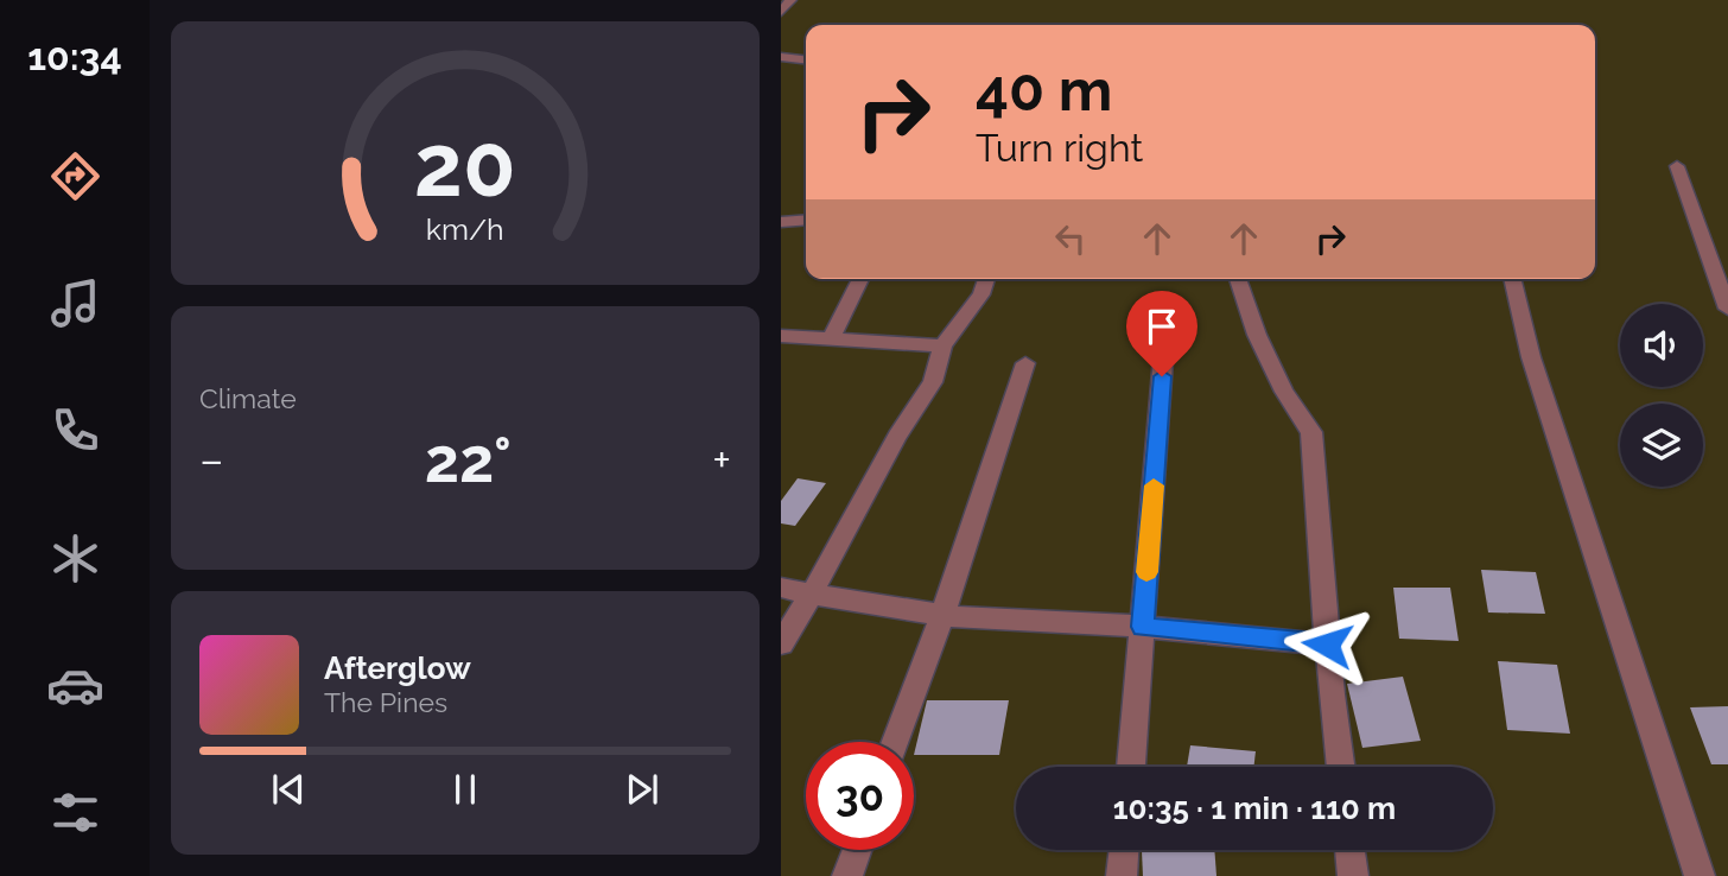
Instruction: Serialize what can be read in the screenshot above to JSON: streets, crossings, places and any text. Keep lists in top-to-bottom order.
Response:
{
  "page": {
    "tabs": "10:34",
    "turn": ["40 m", "Turn right"],
    "tile": "Climate",
    "heat": ["−", "22°", "+"],
    "song": ["Afterglow", "The Pines"],
    "limit": "30",
    "trip": "10:35 · 1 min · 110 m",
    "gauge": ["20", "km/h"]
  }
}
